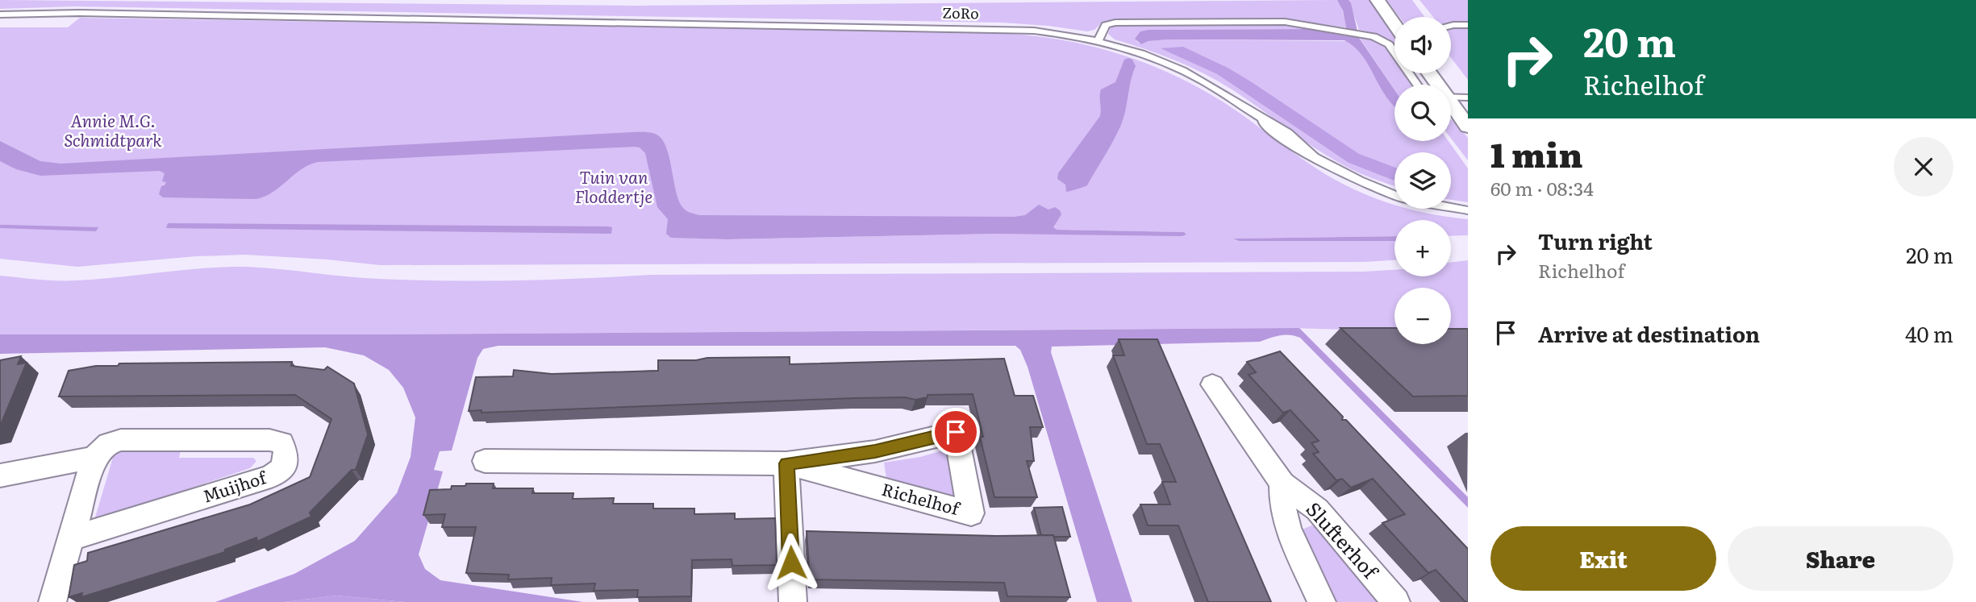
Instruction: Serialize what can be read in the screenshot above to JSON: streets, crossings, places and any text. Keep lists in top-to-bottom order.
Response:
{
  "streets": {
    "street": ["Muijhof", "Richelhof", "Slufterhof"],
    "lane": ["ZoRo"]
  },
  "parks": ["Annie M.G. Schmidtpark", "Tuin van Floddertje"],
  "page": {
    "turn": ["20 m", "Richelhof"],
    "map_buttons": ["+", "−"],
    "heading": ["1 min", "60 m · 08:34"],
    "list": [
      {
        "name": "Turn right",
        "note": "Richelhof",
        "value": "20 m"
      },
      {
        "name": "Arrive at destination",
        "value": "40 m"
      }
    ],
    "buttons": ["Exit", "Share"]
  }
}
